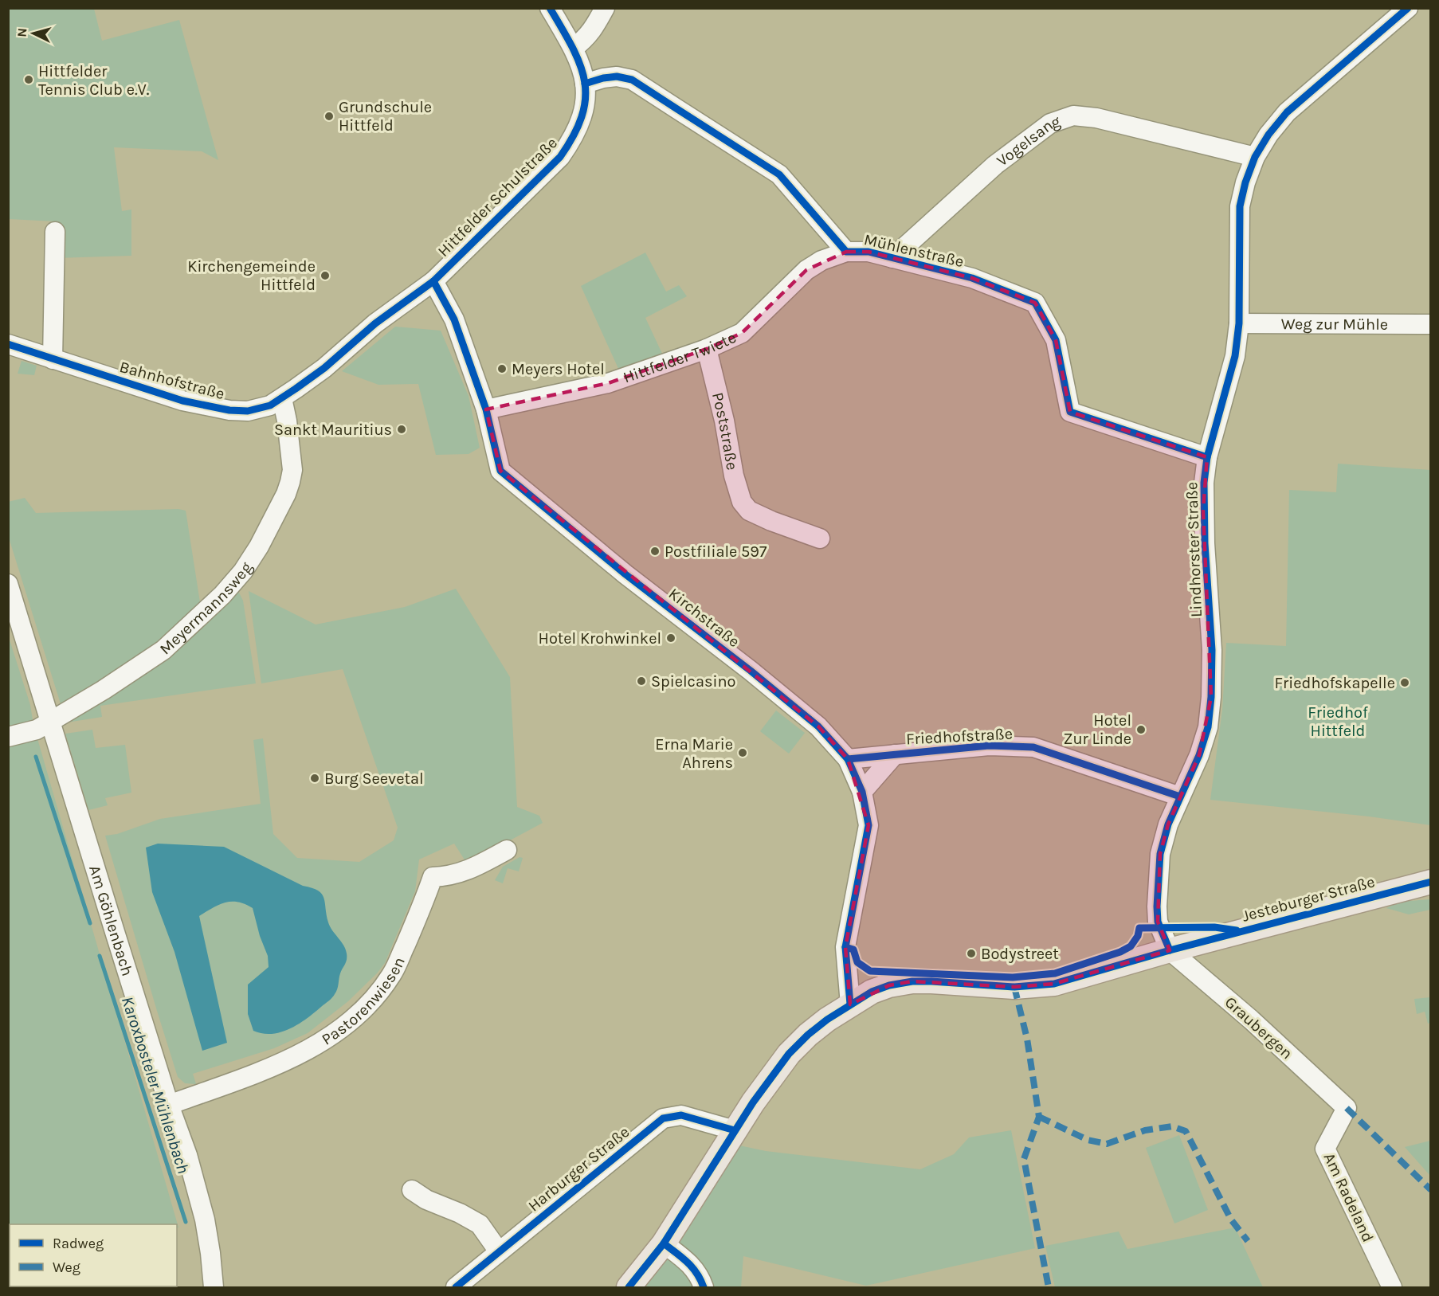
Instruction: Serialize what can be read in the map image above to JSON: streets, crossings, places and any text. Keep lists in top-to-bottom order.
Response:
{
  "streets": {
    "main road": ["Jesteburger Straße"],
    "street": [
      "Vogelsang",
      "Hittfelder Schulstraße",
      "Mühlenstraße",
      "Weg zur Mühle",
      "Hittfelder Twiete",
      "Bahnhofstraße",
      "Poststraße",
      "Lindhorster Straße",
      "Meyermannsweg",
      "Kirchstraße",
      "Friedhofstraße",
      "Am Göhlenbach",
      "Pastorenwiesen",
      "Graubergen",
      "Harburger Straße",
      "Am Radeland"
    ]
  },
  "crossings": [
    ["Vogelsang", "Mühlenstraße"],
    ["Vogelsang", "Lindhorster Straße"],
    ["Hittfelder Schulstraße", "Mühlenstraße"],
    ["Hittfelder Schulstraße", "Bahnhofstraße"],
    ["Hittfelder Schulstraße", "Kirchstraße"],
    ["Mühlenstraße", "Hittfelder Twiete"],
    ["Mühlenstraße", "Lindhorster Straße"],
    ["Weg zur Mühle", "Lindhorster Straße"],
    ["Hittfelder Twiete", "Poststraße"],
    ["Hittfelder Twiete", "Kirchstraße"],
    ["Bahnhofstraße", "Meyermannsweg"],
    ["Bahnhofstraße", "Kirchstraße"],
    ["Lindhorster Straße", "Friedhofstraße"],
    ["Lindhorster Straße", "Jesteburger Straße"],
    ["Lindhorster Straße", "Graubergen"],
    ["Meyermannsweg", "Am Göhlenbach"],
    ["Kirchstraße", "Friedhofstraße"],
    ["Kirchstraße", "Jesteburger Straße"],
    ["Jesteburger Straße", "Graubergen"],
    ["Jesteburger Straße", "Harburger Straße"],
    ["Am Göhlenbach", "Pastorenwiesen"],
    ["Graubergen", "Am Radeland"]
  ],
  "water": ["Karoxbosteler Mühlenbach"],
  "parks": ["Friedhof Hittfeld"],
  "places": [
    "Hittfelder Tennis Club e.V.",
    "Grundschule Hittfeld",
    "Kirchengemeinde Hittfeld",
    "Meyers Hotel",
    "Sankt Mauritius",
    "Postfiliale 597",
    "Hotel Krohwinkel",
    "Spielcasino",
    "Friedhofskapelle",
    "Hotel Zur Linde",
    "Erna Marie Ahrens",
    "Burg Seevetal",
    "Bodystreet"
  ],
  "legend": ["Radweg", "Weg"],
  "north": "left"
}
